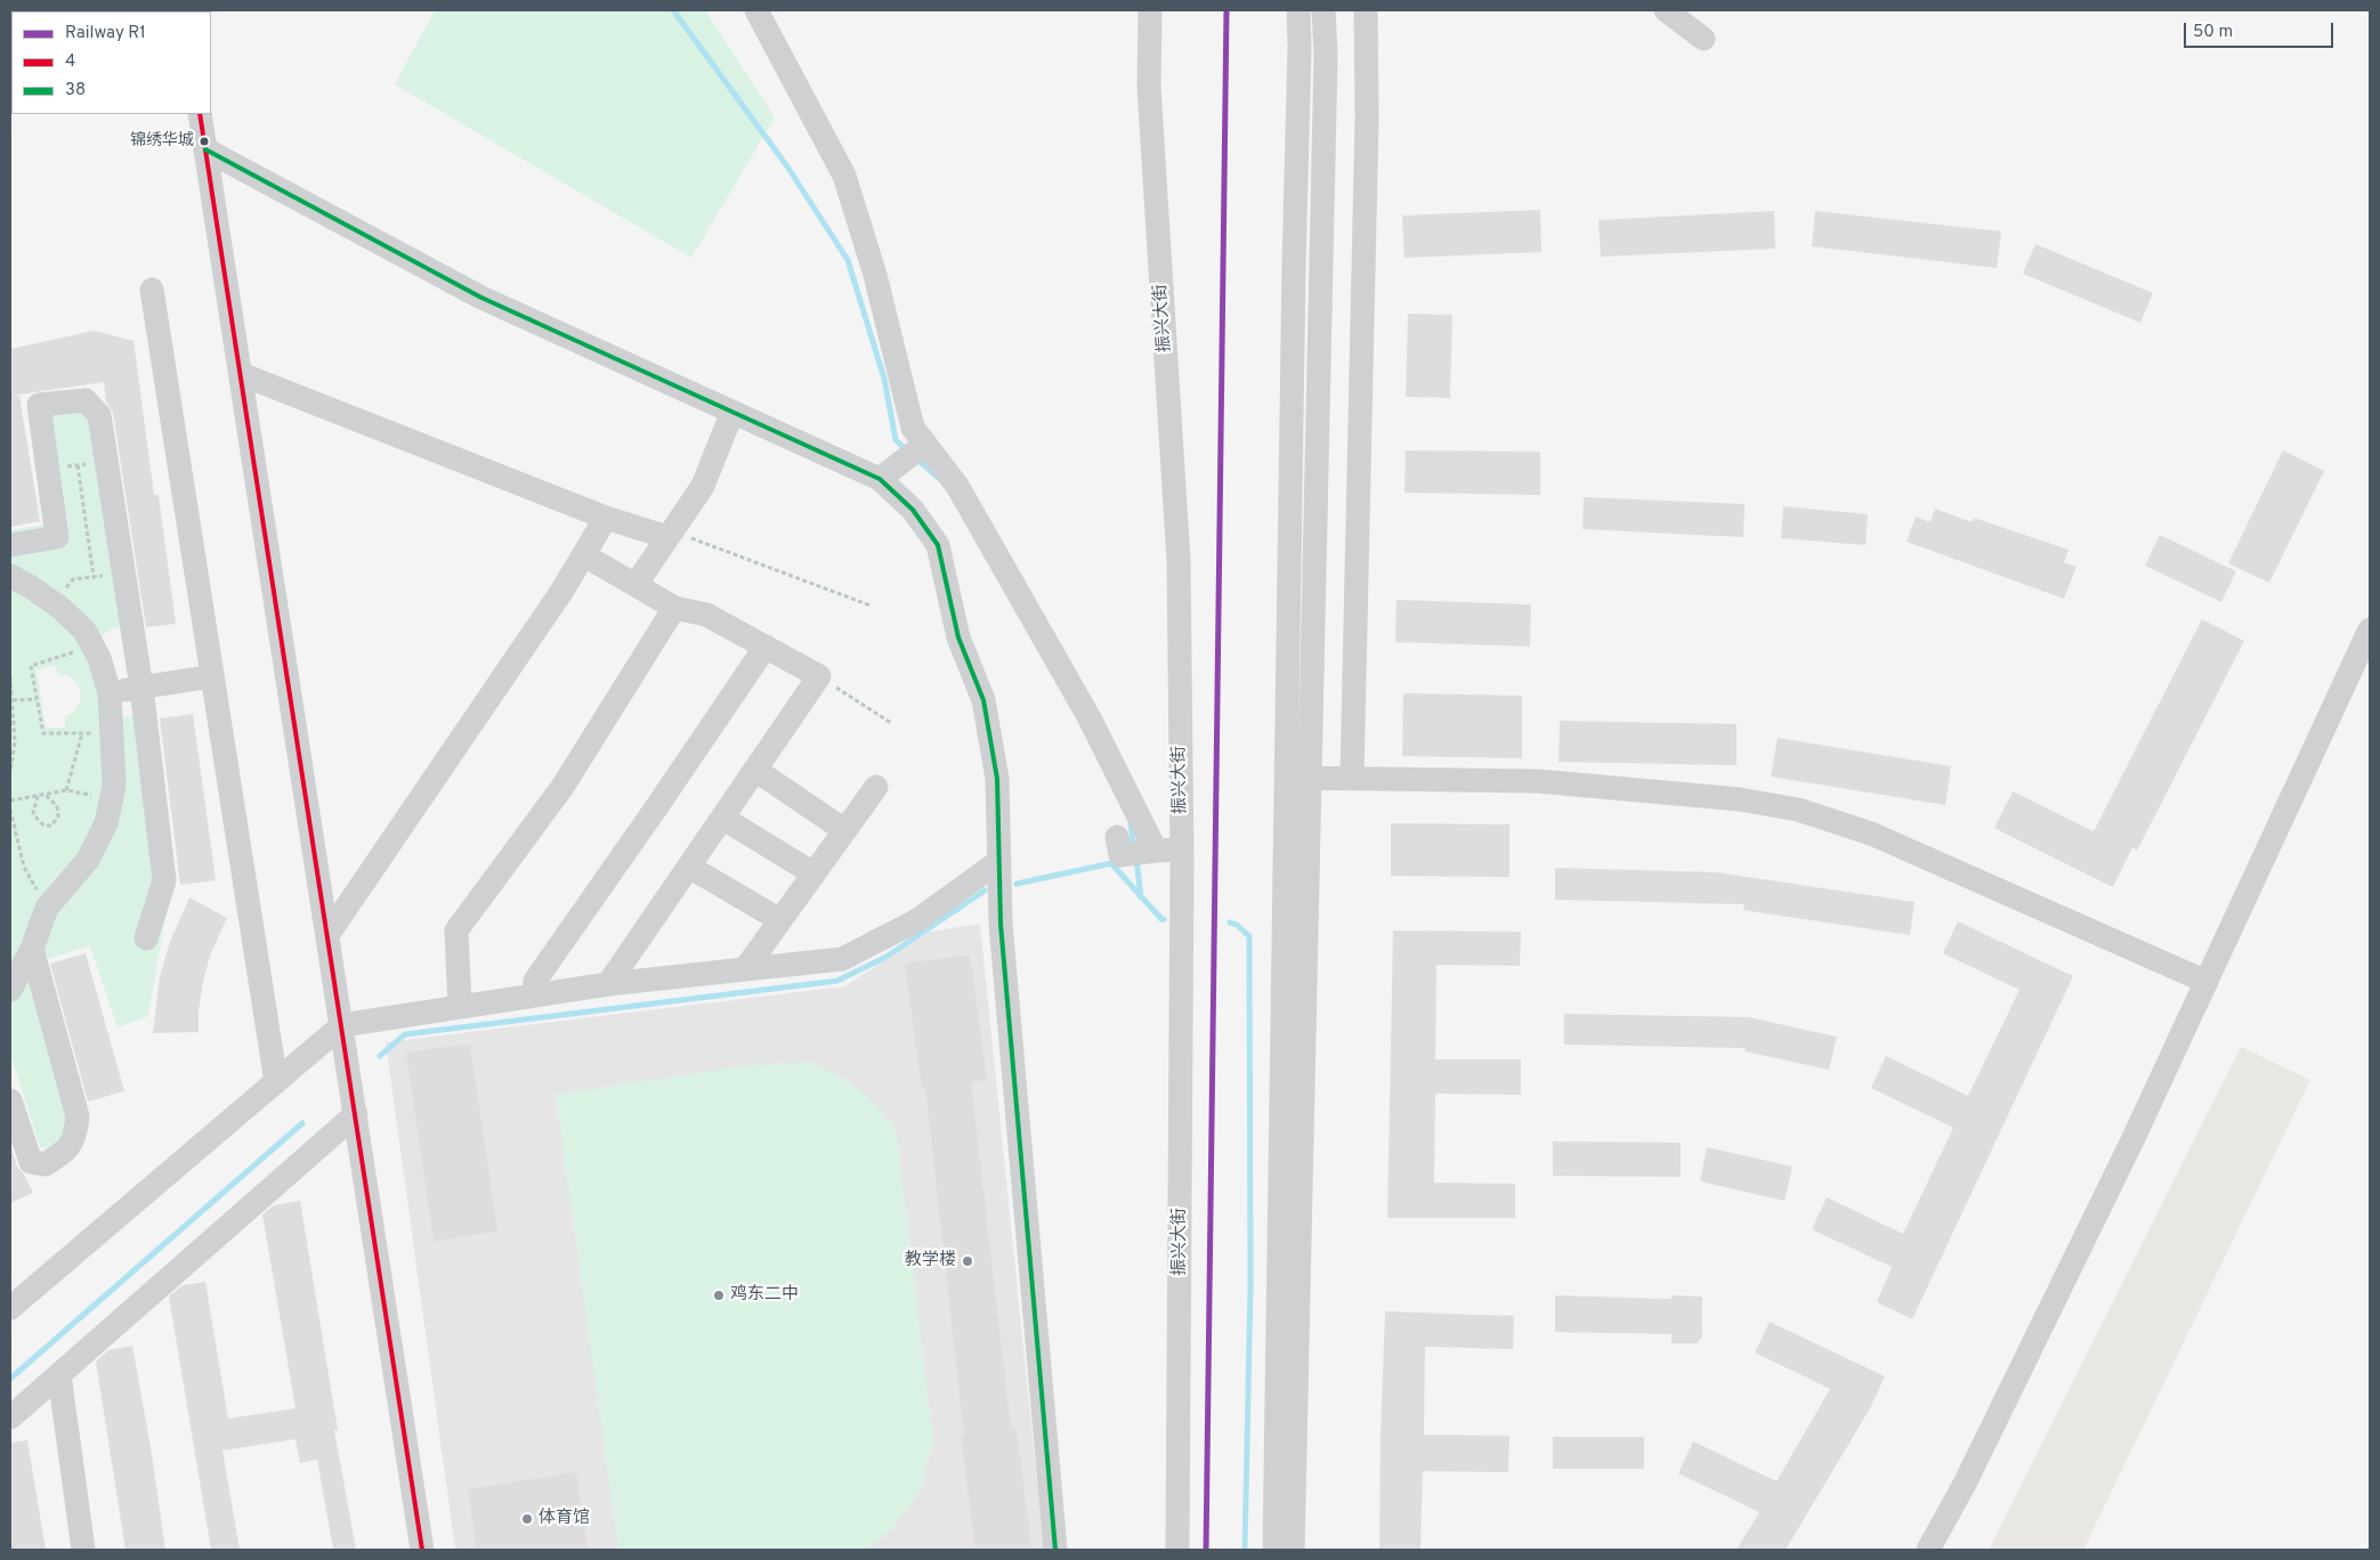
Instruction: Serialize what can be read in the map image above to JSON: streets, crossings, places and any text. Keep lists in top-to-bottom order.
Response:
{
  "streets": {
    "street": ["振兴大街"]
  },
  "places": [
    "锦绣华城",
    "教学楼",
    "鸡东二中",
    "体育馆"
  ],
  "lines": ["rail line R1", "transit line 4", "transit line 38"],
  "legend": ["Railway R1", "4", "38"],
  "scale_bar": "50 m"
}
